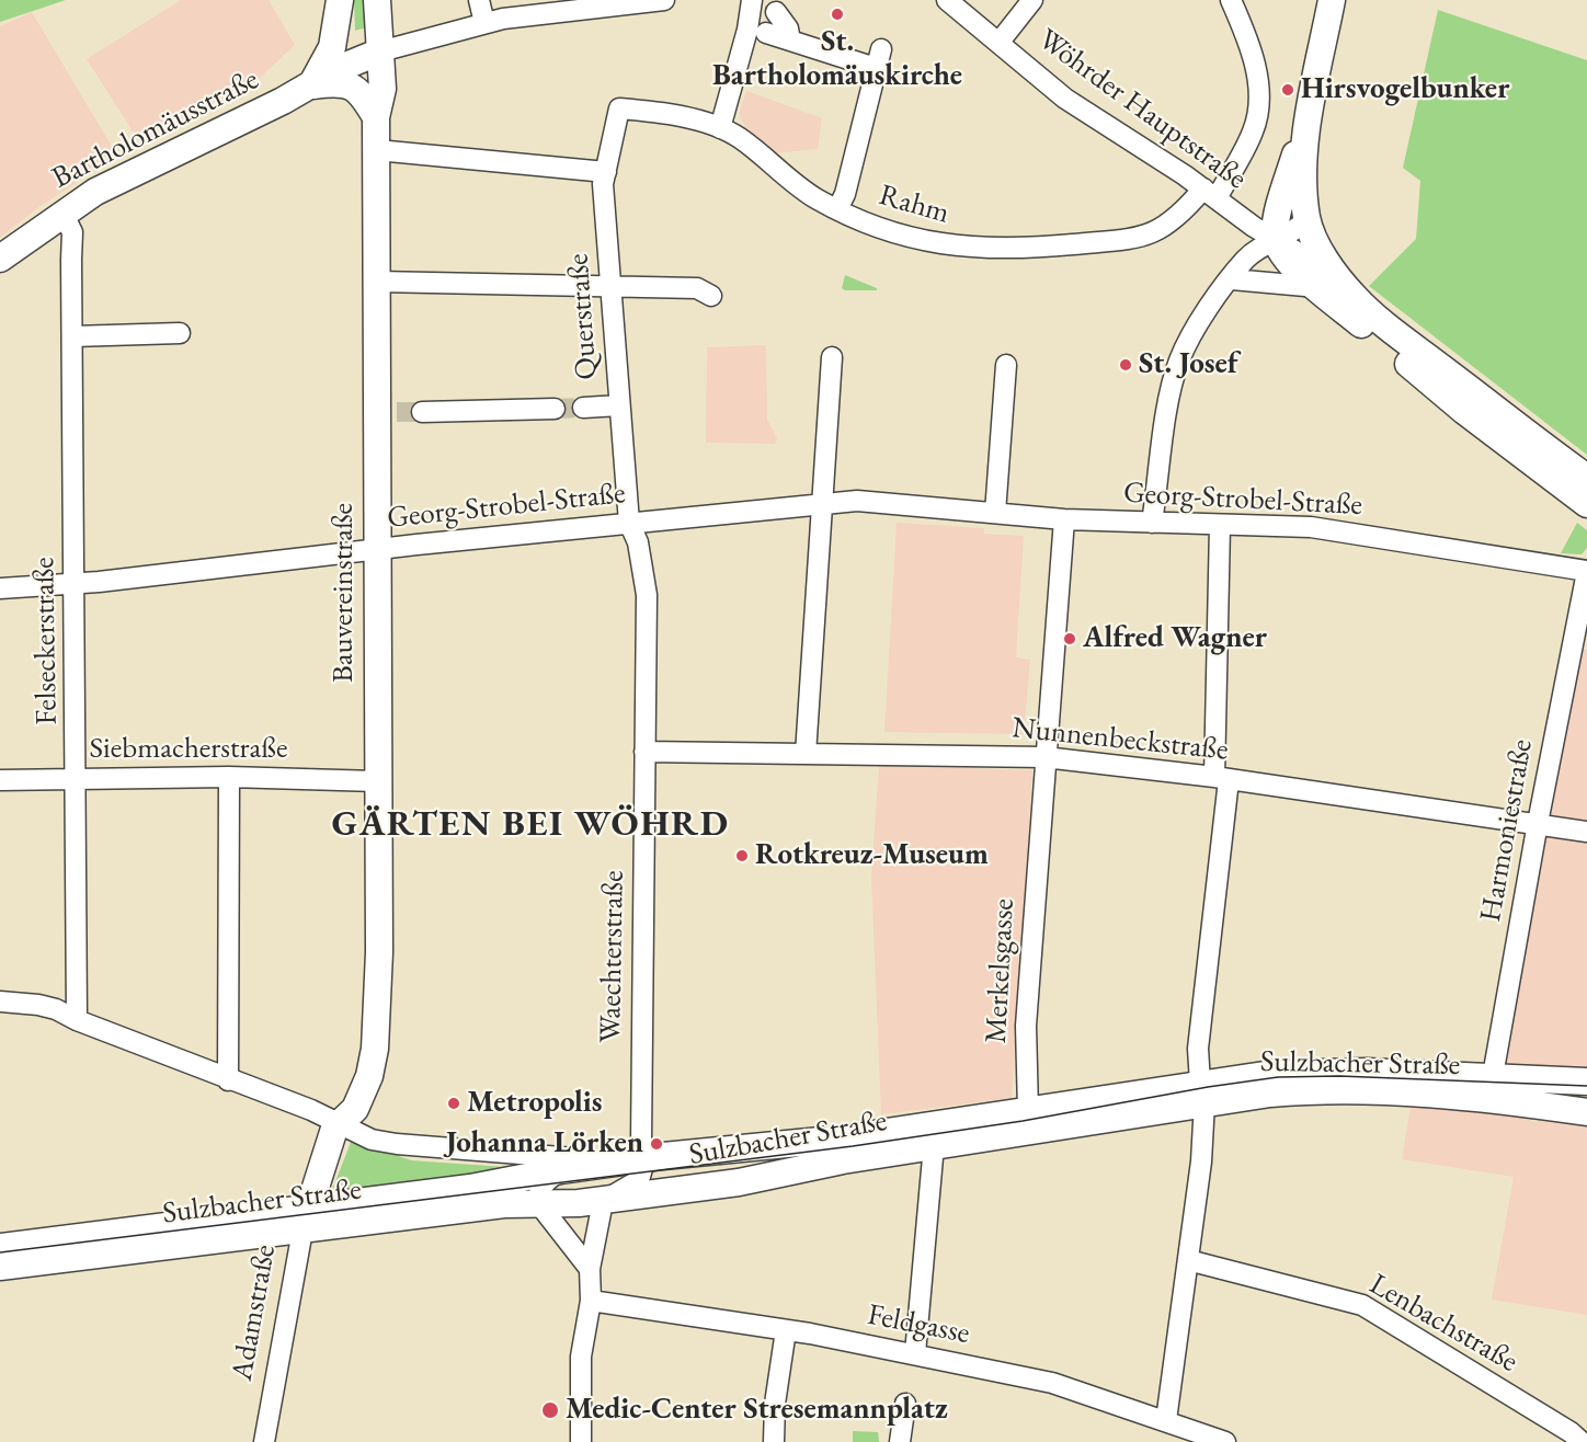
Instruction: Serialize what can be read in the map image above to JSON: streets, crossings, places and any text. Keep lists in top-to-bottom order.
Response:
{
  "streets": {
    "main road": [
      "Bartholomäusstraße",
      "Bauvereinstraße",
      "Sulzbacher Straße",
      "Adamstraße"
    ],
    "street": [
      "Wöhrder Hauptstraße",
      "Rahm",
      "Querstraße",
      "Georg-Strobel-Straße",
      "Felseckerstraße",
      "Nunnenbeckstraße",
      "Siebmacherstraße",
      "Harmoniestraße",
      "Waechterstraße",
      "Merkelsgasse",
      "Lenbachstraße",
      "Feldgasse"
    ]
  },
  "crossings": [
    ["Wöhrder Hauptstraße", "Rahm"],
    ["Bartholomäusstraße", "Bauvereinstraße"],
    ["Bartholomäusstraße", "Felseckerstraße"],
    ["Rahm", "Querstraße"],
    ["Querstraße", "Georg-Strobel-Straße"],
    ["Querstraße", "Waechterstraße"],
    ["Georg-Strobel-Straße", "Bauvereinstraße"],
    ["Georg-Strobel-Straße", "Felseckerstraße"],
    ["Georg-Strobel-Straße", "Harmoniestraße"],
    ["Georg-Strobel-Straße", "Waechterstraße"],
    ["Georg-Strobel-Straße", "Merkelsgasse"],
    ["Bauvereinstraße", "Siebmacherstraße"],
    ["Bauvereinstraße", "Adamstraße"],
    ["Felseckerstraße", "Siebmacherstraße"],
    ["Nunnenbeckstraße", "Harmoniestraße"],
    ["Nunnenbeckstraße", "Waechterstraße"],
    ["Nunnenbeckstraße", "Merkelsgasse"],
    ["Harmoniestraße", "Sulzbacher Straße"],
    ["Waechterstraße", "Sulzbacher Straße"],
    ["Merkelsgasse", "Sulzbacher Straße"],
    ["Sulzbacher Straße", "Adamstraße"]
  ],
  "districts": ["GÄRTEN BEI WÖHRD"],
  "places": [
    "St. Bartholomäuskirche",
    "Hirsvogelbunker",
    "St. Josef",
    "Alfred Wagner",
    "Rotkreuz-Museum",
    "Metropolis",
    "Johanna Lörken",
    "Medic-Center Stresemannplatz"
  ]
}
